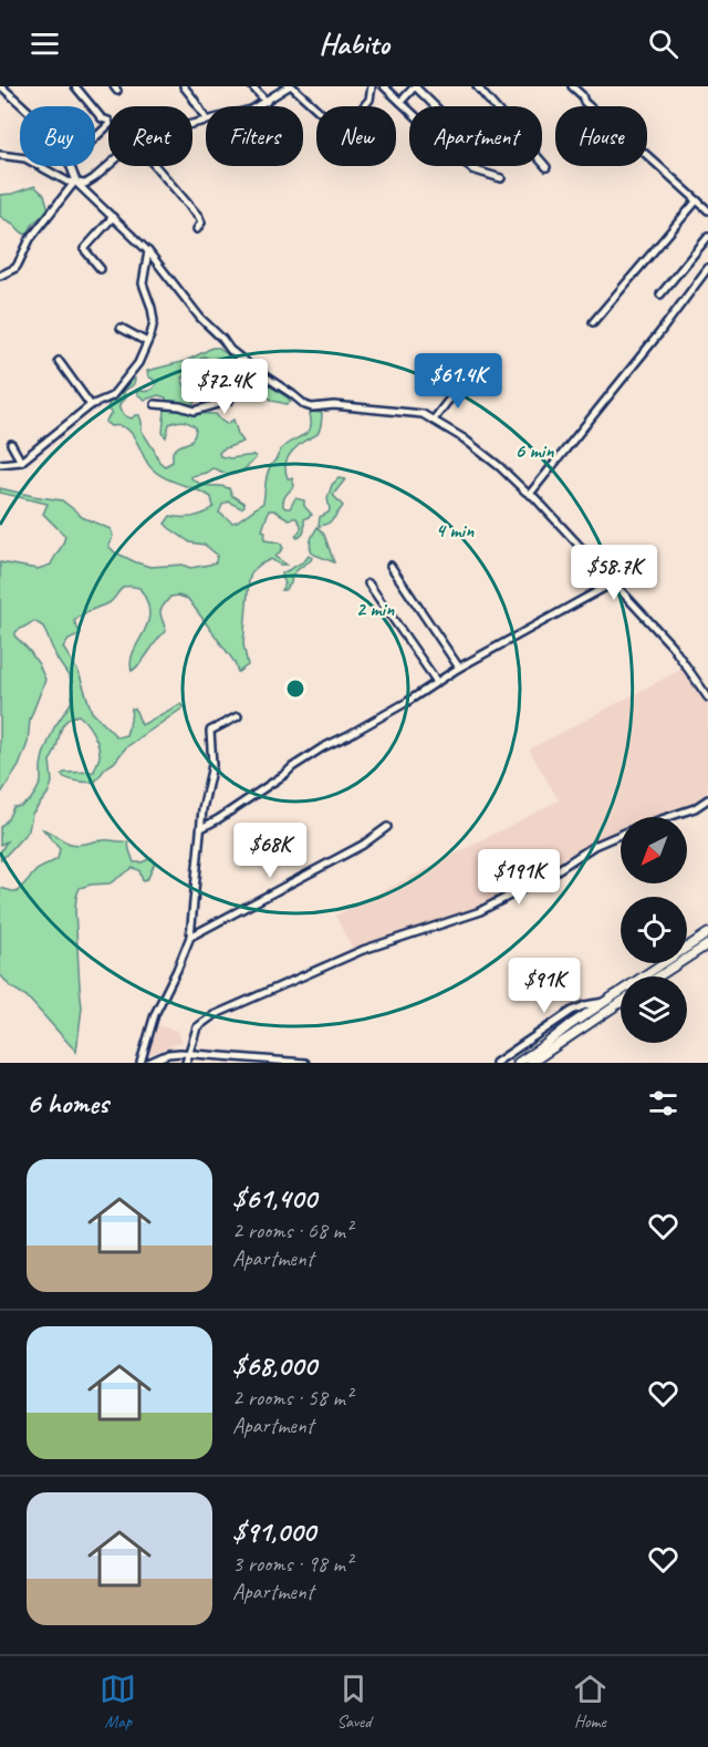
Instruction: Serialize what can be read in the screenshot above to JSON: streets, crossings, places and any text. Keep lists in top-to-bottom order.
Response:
{
  "north": "bottom left",
  "page": {
    "header": "Habito",
    "chip": [
      "Buy",
      "Rent",
      "Filters",
      "New",
      "Apartment",
      "House"
    ],
    "price": [
      "$61.4K",
      "$72.4K",
      "$58.7K",
      "$68K",
      "$191K",
      "$91K"
    ],
    "heading": "6 homes",
    "list": [
      {
        "name": "$61,400",
        "note": "2 rooms · 68 m² · Apartment"
      },
      {
        "name": "$68,000",
        "note": "2 rooms · 58 m² · Apartment"
      },
      {
        "name": "$91,000",
        "note": "3 rooms · 98 m² · Apartment"
      }
    ],
    "tabs": ["Map", "Saved", "Home"]
  },
  "rings": ["6 min", "4 min", "2 min"]
}
